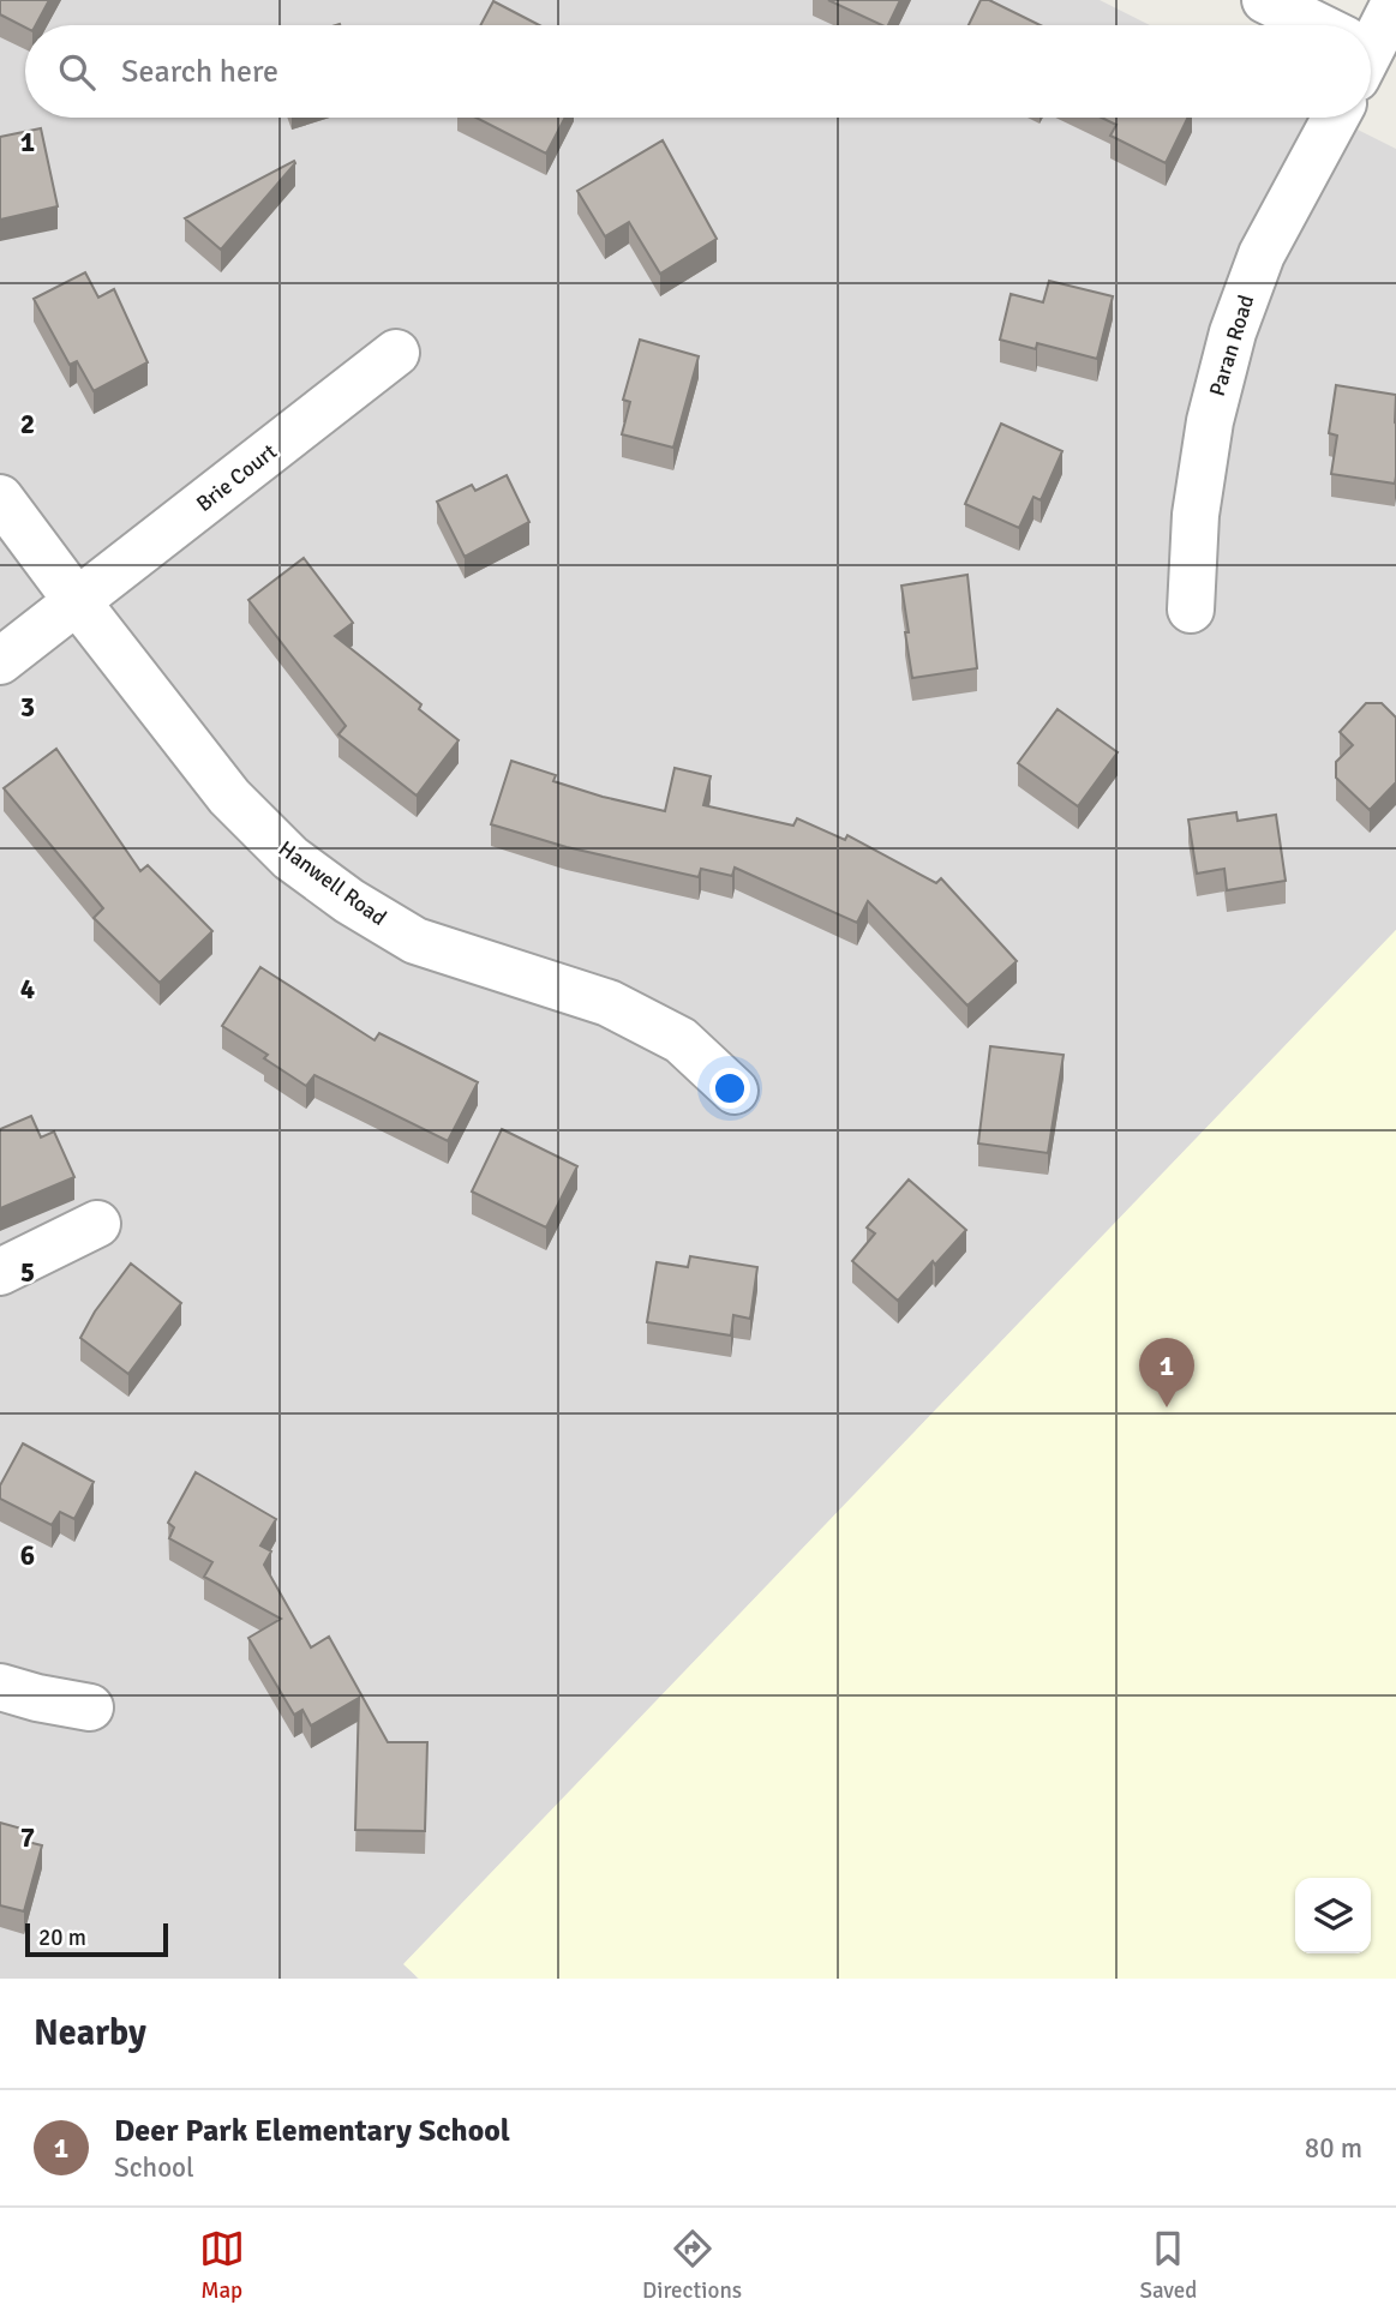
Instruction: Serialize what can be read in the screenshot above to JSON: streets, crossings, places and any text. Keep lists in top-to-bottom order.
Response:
{
  "streets": {
    "street": ["Paran Road", "Brie Court", "Hanwell Road"]
  },
  "crossings": [
    ["Brie Court", "Hanwell Road"]
  ],
  "scale_bar": "20 m",
  "page": {
    "search": "Search here",
    "pins": "1",
    "scale": "20 m",
    "heading": "Nearby",
    "list": [
      {
        "mark": "1",
        "name": "Deer Park Elementary School",
        "note": "School",
        "value": "80 m"
      }
    ],
    "nav": ["Map", "Directions", "Saved"]
  },
  "grid": {
    "rows": [
      "1",
      "2",
      "3",
      "4",
      "5",
      "6",
      "7"
    ]
  }
}
